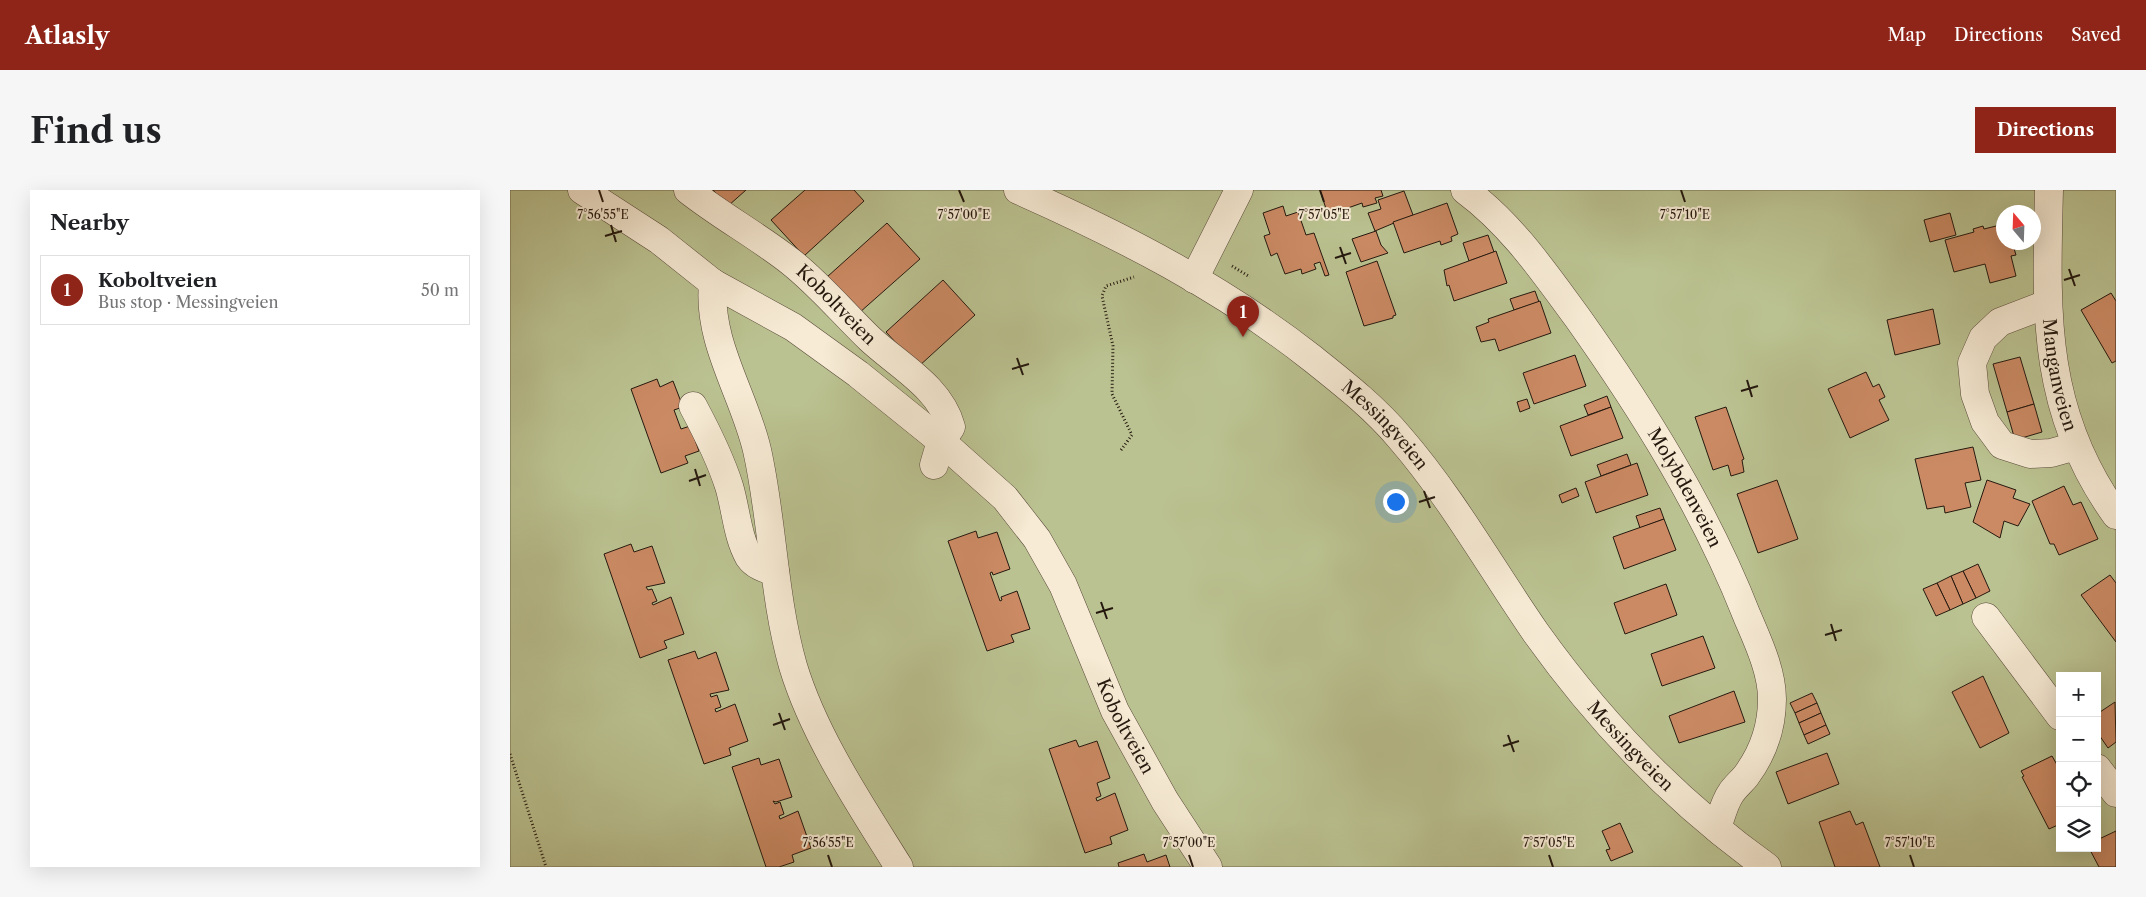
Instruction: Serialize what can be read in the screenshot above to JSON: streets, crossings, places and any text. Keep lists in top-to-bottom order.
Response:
{
  "streets": {
    "street": [
      "Koboltveien",
      "Manganveien",
      "Messingveien",
      "Molybdenveien"
    ]
  },
  "crossings": [
    ["Messingveien", "Molybdenveien"]
  ],
  "north": "top",
  "page": {
    "header": "Atlasly",
    "nav": ["Map", "Directions", "Saved"],
    "buttons": "Directions",
    "title": "Find us",
    "heading": "Nearby",
    "list": [
      {
        "mark": "1",
        "name": "Koboltveien",
        "note": "Bus stop · Messingveien",
        "value": "50 m"
      }
    ],
    "pins": "1",
    "map_buttons": ["+", "−"]
  },
  "coordinates": [
    "7°56'55\"E",
    "7°57'00\"E",
    "7°57'05\"E",
    "7°57'10\"E"
  ]
}
